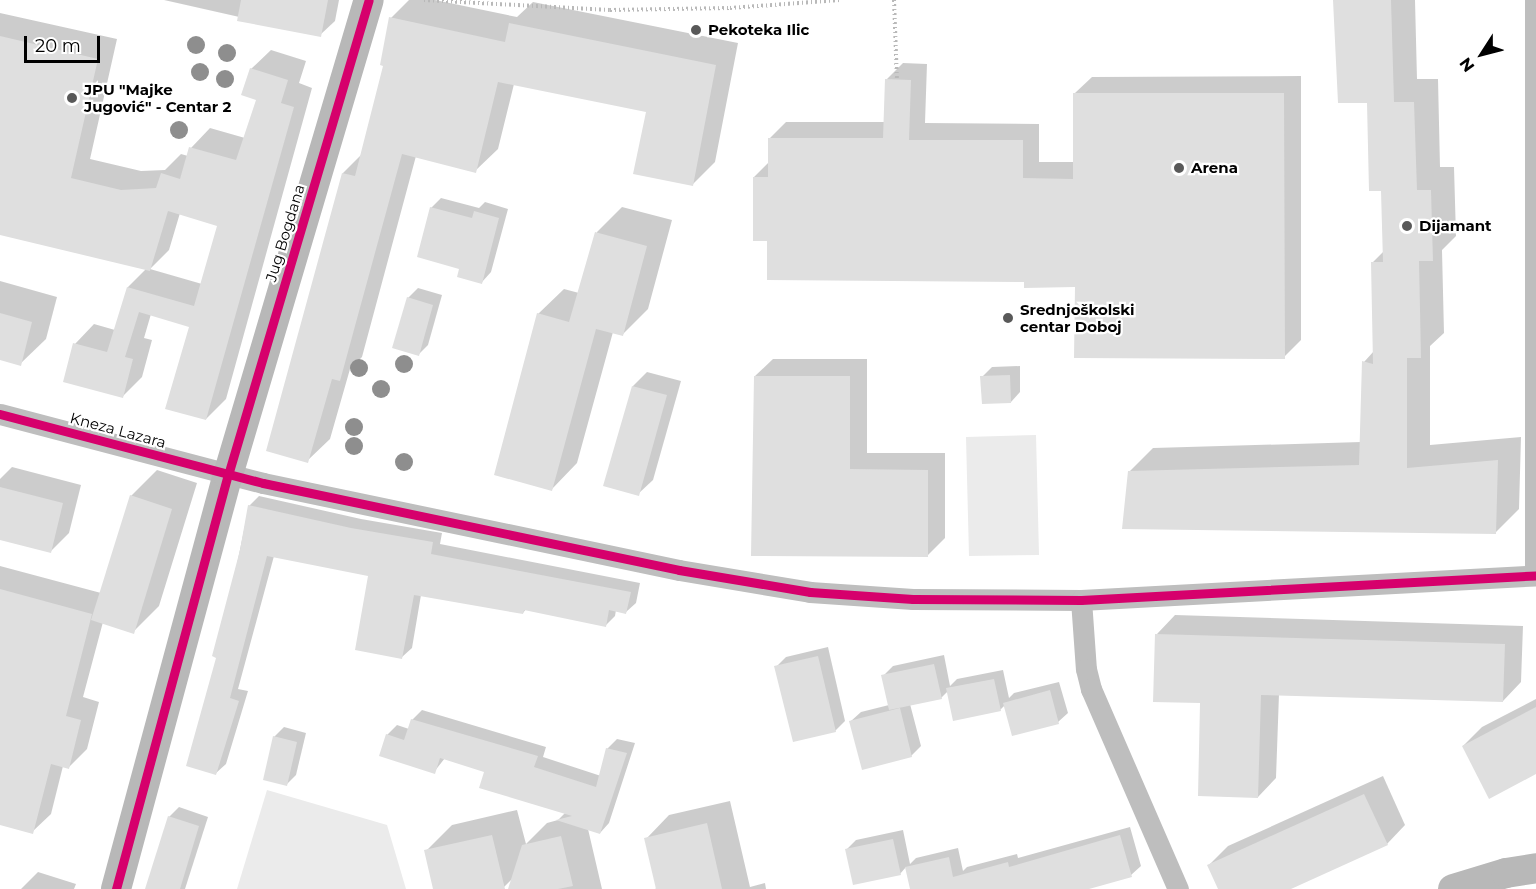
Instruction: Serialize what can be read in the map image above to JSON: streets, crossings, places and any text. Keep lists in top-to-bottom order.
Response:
{
  "streets": {
    "street": ["Jug Bogdana", "Kneza Lazara"]
  },
  "crossings": [
    ["Jug Bogdana", "Kneza Lazara"]
  ],
  "places": [
    "Pekoteka Ilic",
    "JPU \"Majke Jugović\" - Centar 2",
    "Arena",
    "Dijamant",
    "Srednjoškolski centar Doboj"
  ],
  "scale_bar": "20 m",
  "north": "bottom left"
}
